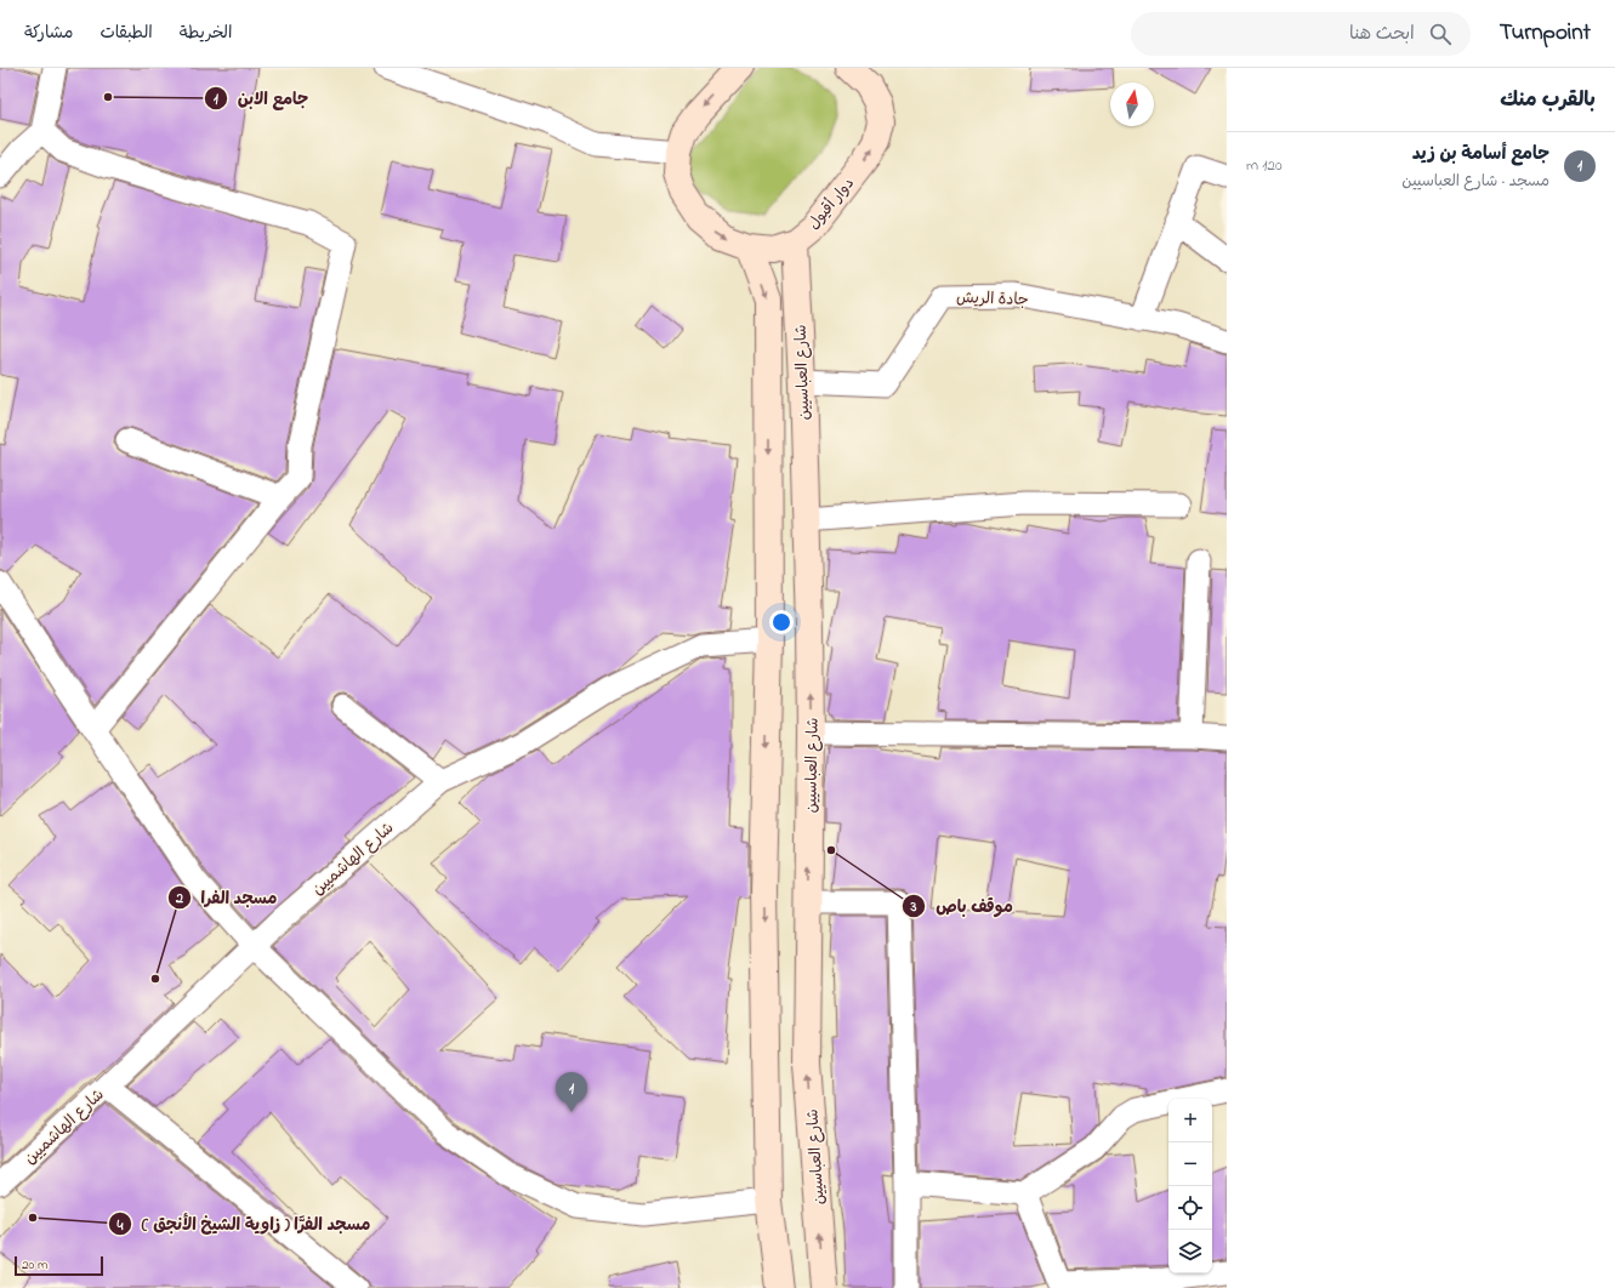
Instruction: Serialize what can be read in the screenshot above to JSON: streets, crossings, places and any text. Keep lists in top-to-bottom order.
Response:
{
  "streets": {
    "main road": ["دوار أقيول", "شارع العباسيين"],
    "street": ["جادة الريش", "شارع الهاشميين"]
  },
  "crossings": [
    ["دوار أقيول", "شارع العباسيين"],
    ["جادة الريش", "شارع العباسيين"],
    ["شارع العباسيين", "شارع الهاشميين"]
  ],
  "places": [
    "جامع الابن",
    "موقف باص",
    "مسجد الفرا",
    "مسجد الفرَّا ( زاوية الشيخ الأنجق )"
  ],
  "scale_bar": "20 m",
  "north": "top",
  "page": {
    "header": "Turnpoint",
    "search": "ابحث هنا",
    "nav": ["الخريطة", "الطبقات", "مشاركة"],
    "heading": "بالقرب منك",
    "list": [
      {
        "mark": "1",
        "name": "جامع أسامة بن زيد",
        "note": "مسجد · شارع العباسيين",
        "value": "120 m"
      }
    ],
    "pins": "1",
    "map_buttons": ["+", "−"],
    "scale": "20 m"
  }
}
